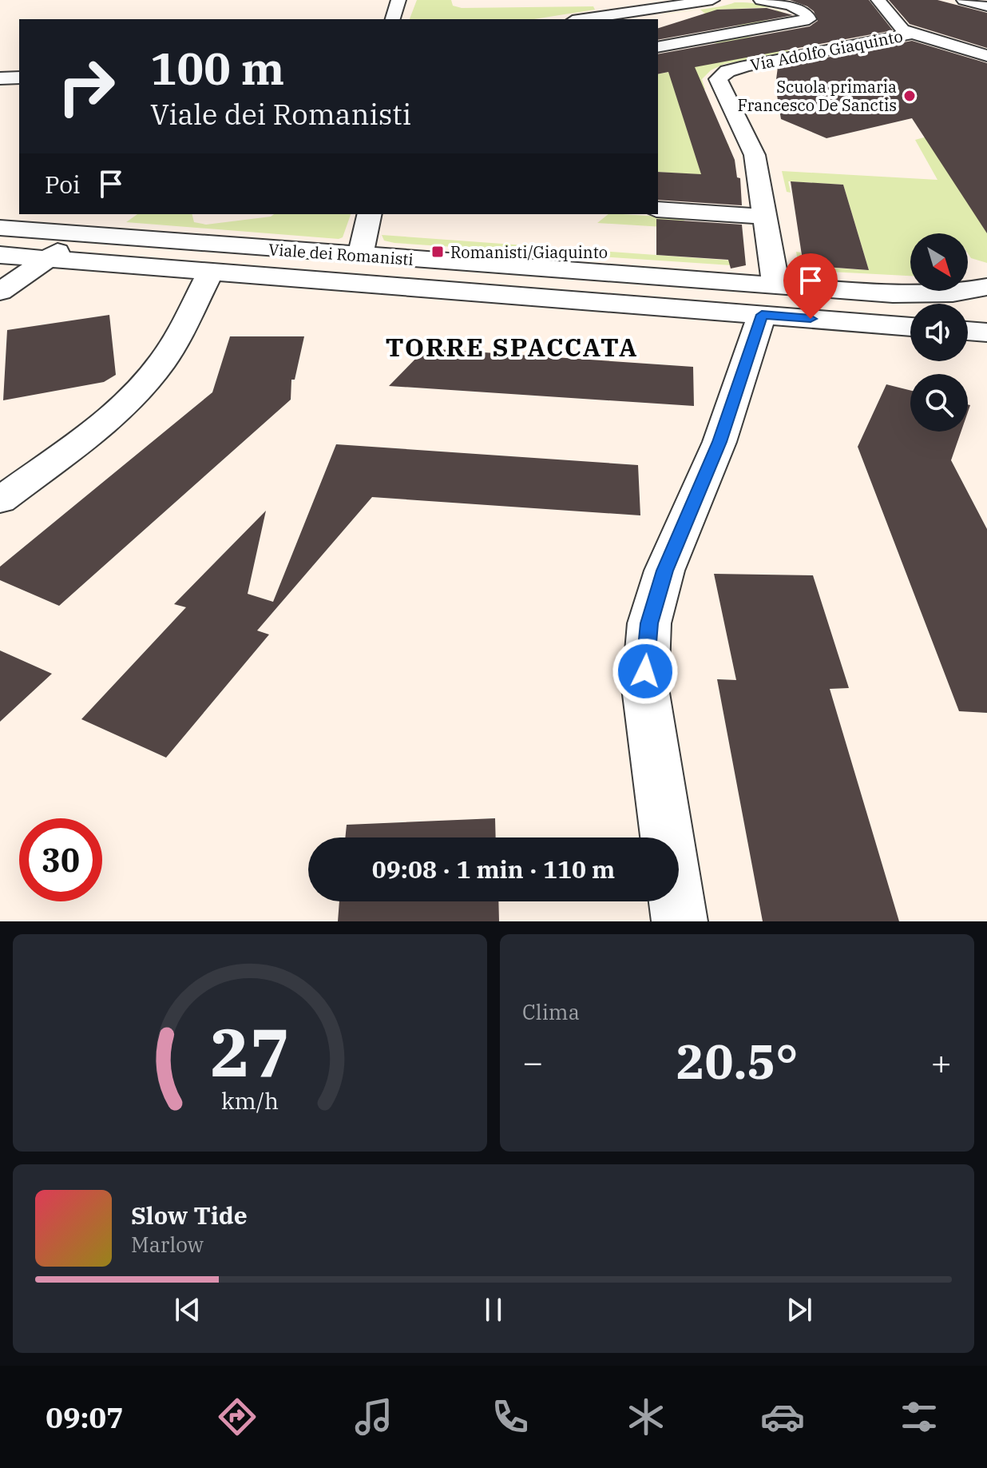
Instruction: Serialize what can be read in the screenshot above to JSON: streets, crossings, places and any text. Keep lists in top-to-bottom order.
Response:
{
  "streets": {
    "street": ["Via Adolfo Giaquinto", "Viale dei Romanisti"]
  },
  "crossings": [
    ["Via Adolfo Giaquinto", "Viale dei Romanisti"]
  ],
  "districts": ["TORRE SPACCATA"],
  "places": {
    "other": ["Scuola primaria Francesco De Sanctis"],
    "transit": ["Romanisti/Giaquinto"]
  },
  "north": "bottom right",
  "page": {
    "turn": ["100 m", "Viale dei Romanisti"],
    "then": "Poi",
    "limit": "30",
    "trip": "09:08 · 1 min · 110 m",
    "tile": "Clima",
    "heat": ["−", "20.5°", "+"],
    "song": ["Slow Tide", "Marlow"],
    "tabs": "09:07",
    "gauge": ["27", "km/h"]
  }
}
